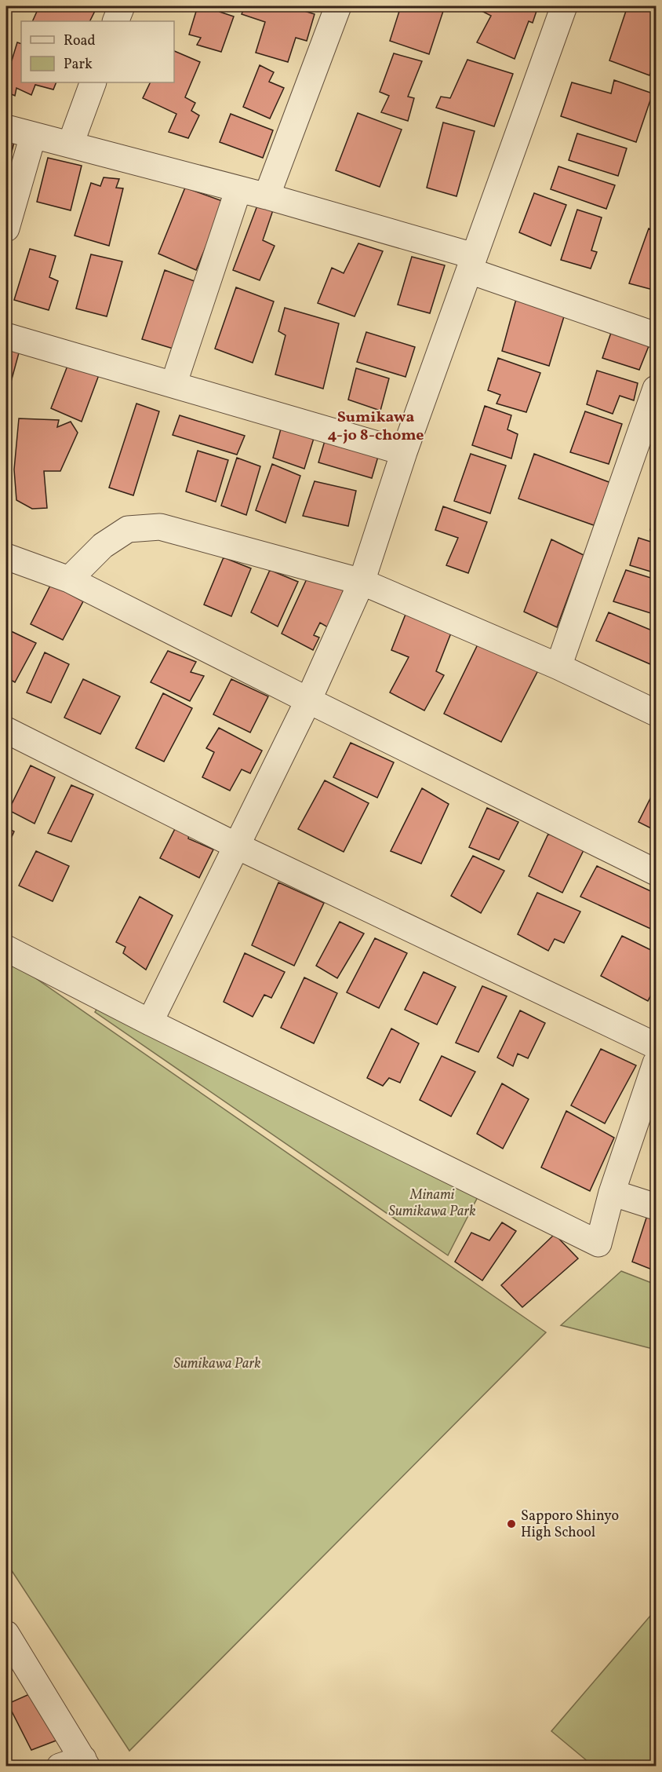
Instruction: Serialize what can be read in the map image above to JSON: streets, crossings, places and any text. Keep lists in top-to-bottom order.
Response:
{
  "districts": ["Sumikawa 4-jo 8-chome"],
  "parks": ["Minami Sumikawa Park", "Sumikawa Park"],
  "places": ["Sapporo Shinyo High School"],
  "legend": ["Road", "Park"]
}
